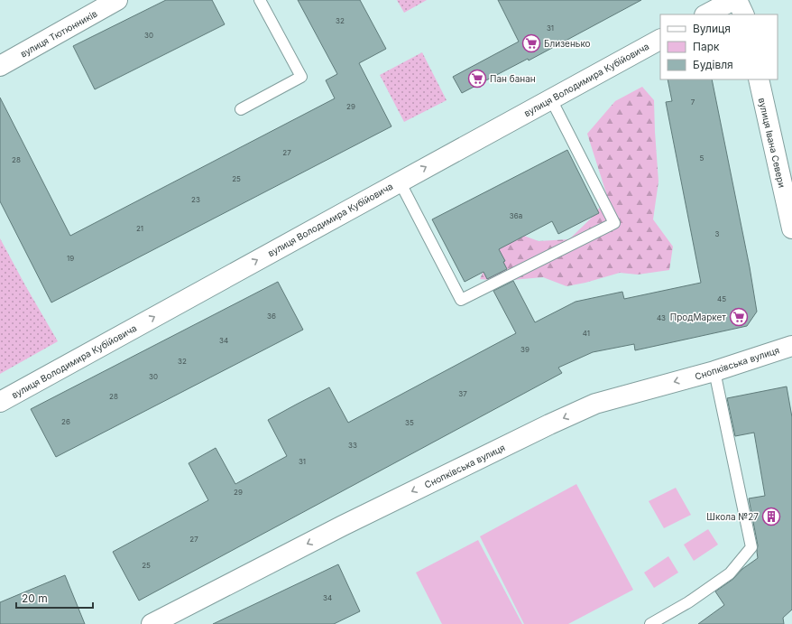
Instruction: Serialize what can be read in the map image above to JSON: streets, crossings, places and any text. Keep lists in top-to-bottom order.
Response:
{
  "streets": {
    "street": [
      "вулиця Тютюнників",
      "вулиця Володимира Кубійовича",
      "вулиця Івана Севери",
      "Снопківська вулиця"
    ]
  },
  "one_way": ["вулиця Володимира Кубійовича", "Снопківська вулиця"],
  "places": {
    "supermarket": ["Близенько", "Пан банан", "ПродМаркет"],
    "building": ["Школа №27"]
  },
  "house_numbers": [
    "32",
    "31",
    "30",
    "7",
    "29",
    "27",
    "5",
    "28",
    "25",
    "23",
    "36а",
    "21",
    "3",
    "19",
    "45",
    "36",
    "43",
    "41",
    "34",
    "39",
    "32",
    "30",
    "37",
    "28",
    "26",
    "35",
    "33",
    "31",
    "29",
    "27",
    "25",
    "34"
  ],
  "legend": ["Вулиця", "Парк", "Будівля"],
  "scale_bar": "20 m"
}
